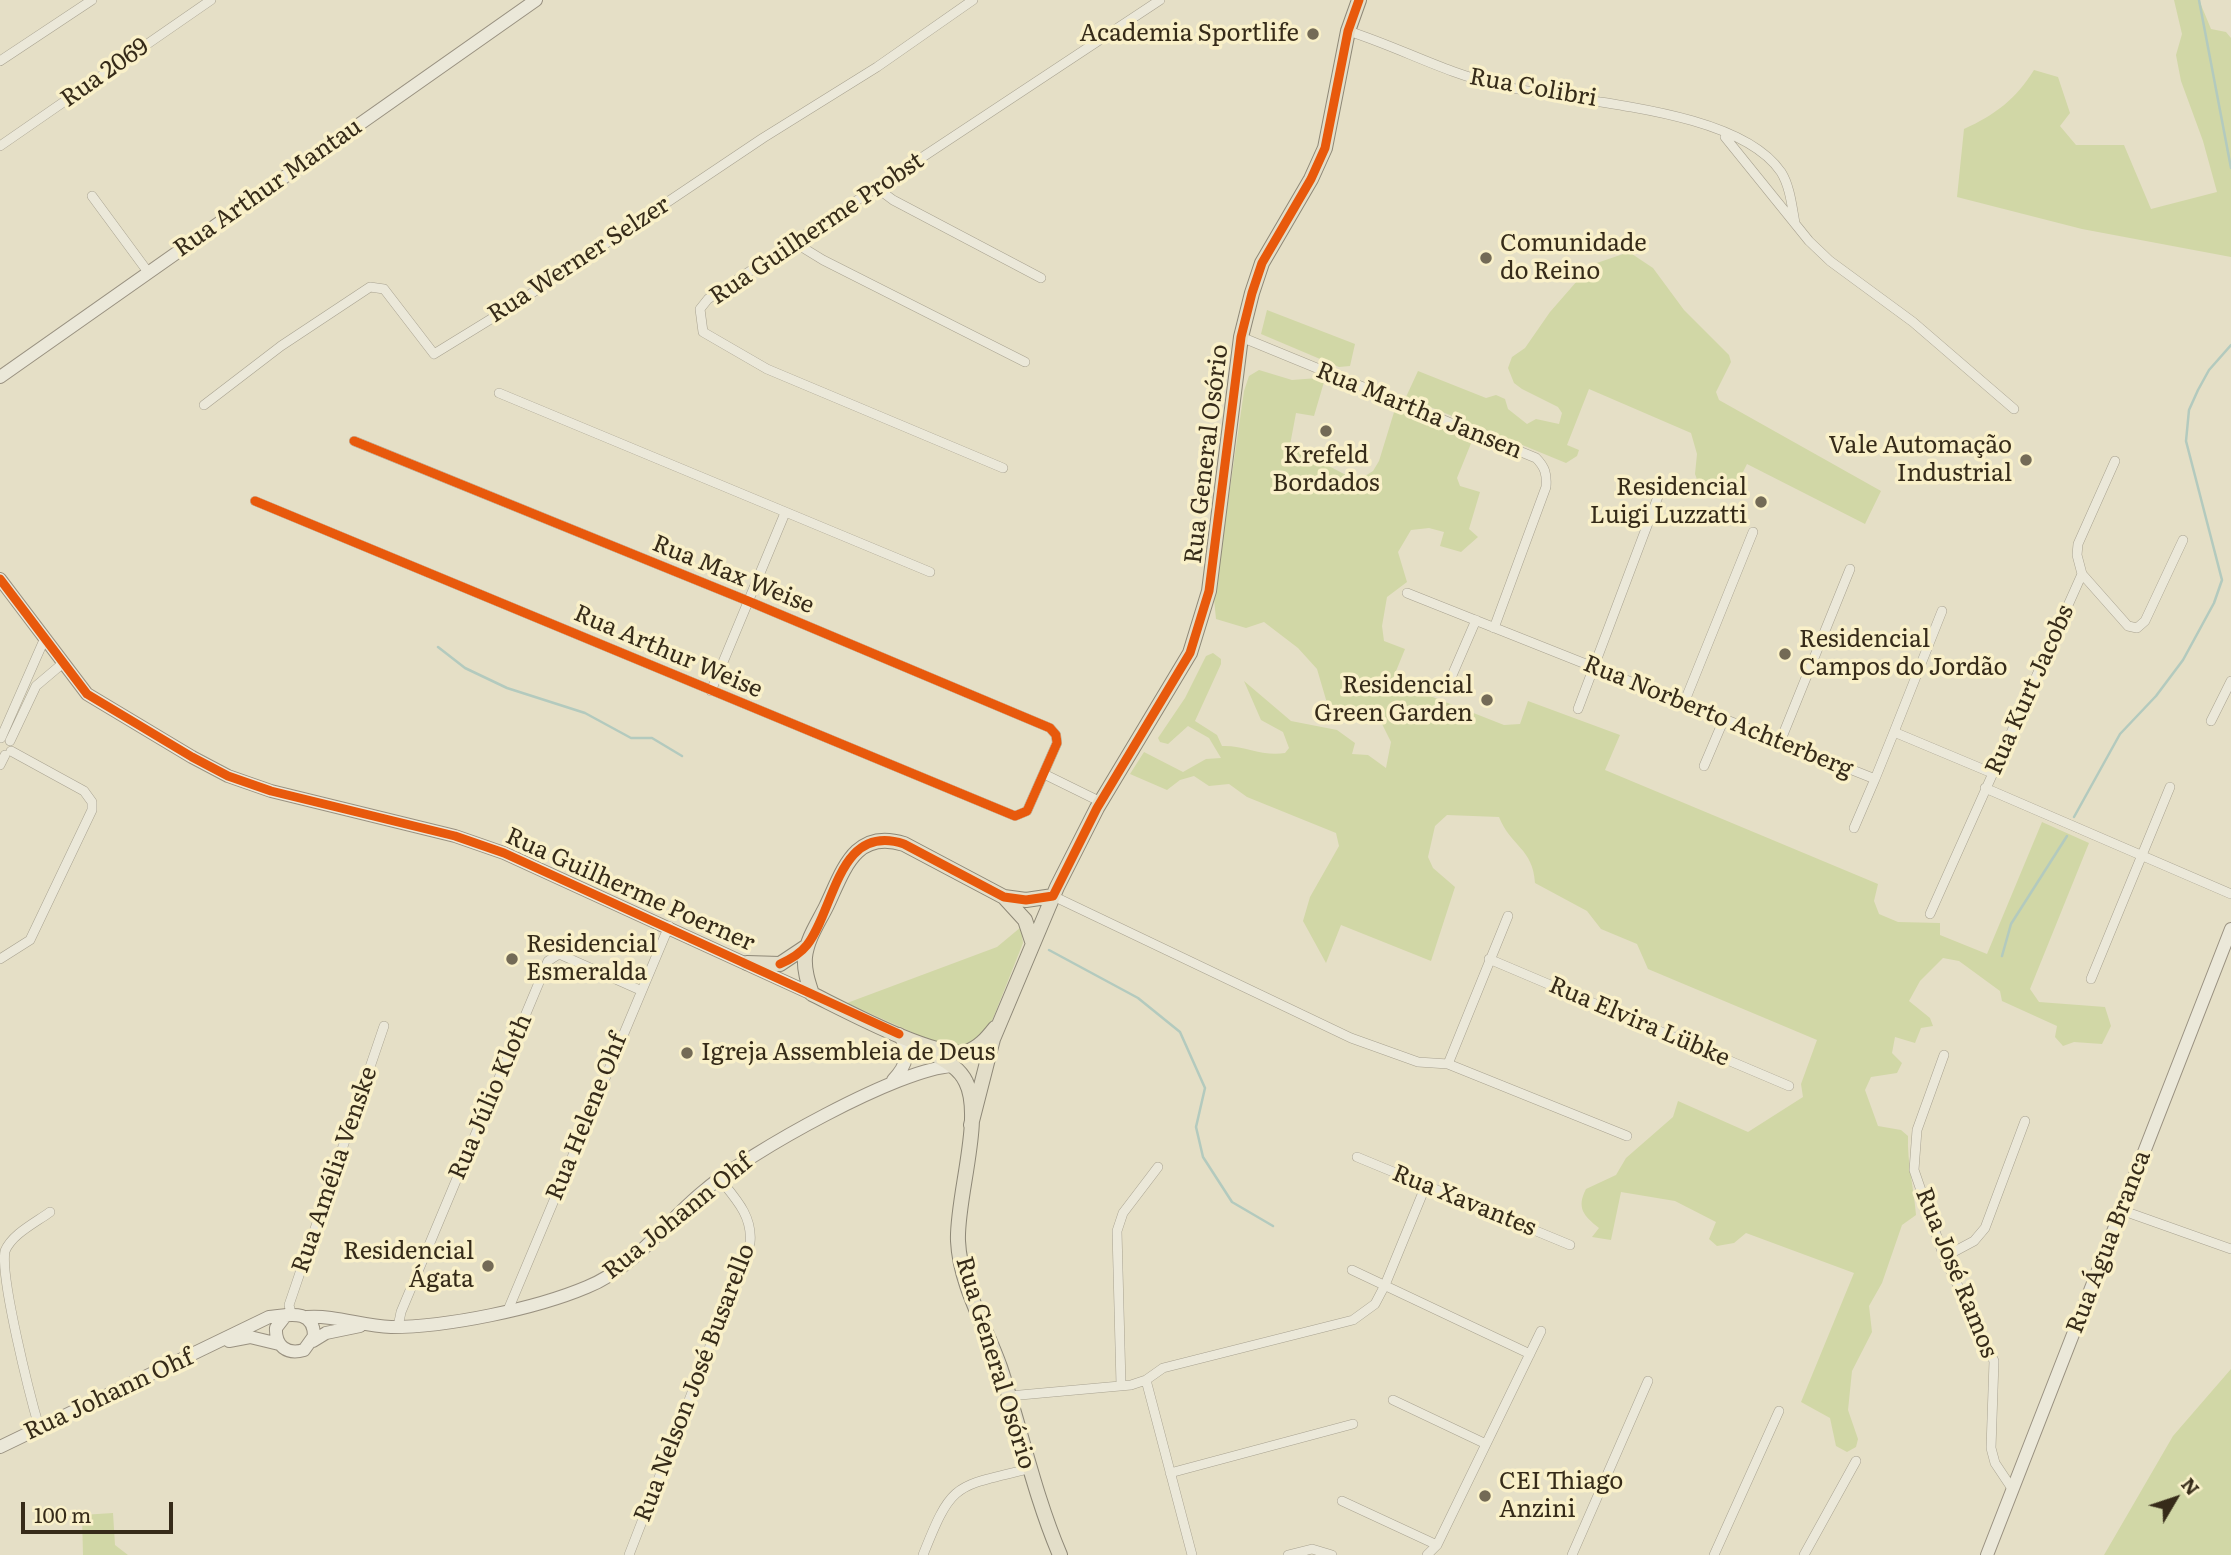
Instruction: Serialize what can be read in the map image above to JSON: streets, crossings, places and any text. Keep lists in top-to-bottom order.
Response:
{
  "streets": {
    "main road": ["Rua General Osório", "Rua Guilherme Poerner"],
    "street": [
      "Rua 2069",
      "Rua Colibri",
      "Rua Arthur Mantau",
      "Rua Guilherme Probst",
      "Rua Werner Selzer",
      "Rua Martha Jansen",
      "Rua Max Weise",
      "Rua Arthur Weise",
      "Rua Kurt Jacobs",
      "Rua Norberto Achterberg",
      "Rua Elvira Lübke",
      "Rua Júlio Kloth",
      "Rua Helene Ohf",
      "Rua Amélia Venske",
      "Rua Xavantes",
      "Rua Johann Ohf",
      "Rua Água Branca",
      "Rua José Ramos",
      "Rua Nelson José Busarello"
    ]
  },
  "crossings": [
    ["Rua Colibri", "Rua General Osório"],
    ["Rua Martha Jansen", "Rua General Osório"],
    ["Rua Martha Jansen", "Rua Norberto Achterberg"],
    ["Rua General Osório", "Rua Guilherme Poerner"],
    ["Rua General Osório", "Rua Johann Ohf"],
    ["Rua Max Weise", "Rua Arthur Weise"],
    ["Rua Guilherme Poerner", "Rua Helene Ohf"],
    ["Rua Júlio Kloth", "Rua Helene Ohf"],
    ["Rua Júlio Kloth", "Rua Johann Ohf"],
    ["Rua Helene Ohf", "Rua Johann Ohf"],
    ["Rua Amélia Venske", "Rua Johann Ohf"],
    ["Rua Johann Ohf", "Rua Nelson José Busarello"],
    ["Rua Água Branca", "Rua José Ramos"]
  ],
  "places": [
    "Academia Sportlife",
    "Comunidade do Reino",
    "Krefeld Bordados",
    "Vale Automação Industrial",
    "Residencial Luigi Luzzatti",
    "Residencial Campos do Jordão",
    "Residencial Green Garden",
    "Residencial Esmeralda",
    "Igreja Assembleia de Deus",
    "Residencial Ágata",
    "CEI Thiago Anzini"
  ],
  "scale_bar": "100 m",
  "north": "top right"
}
